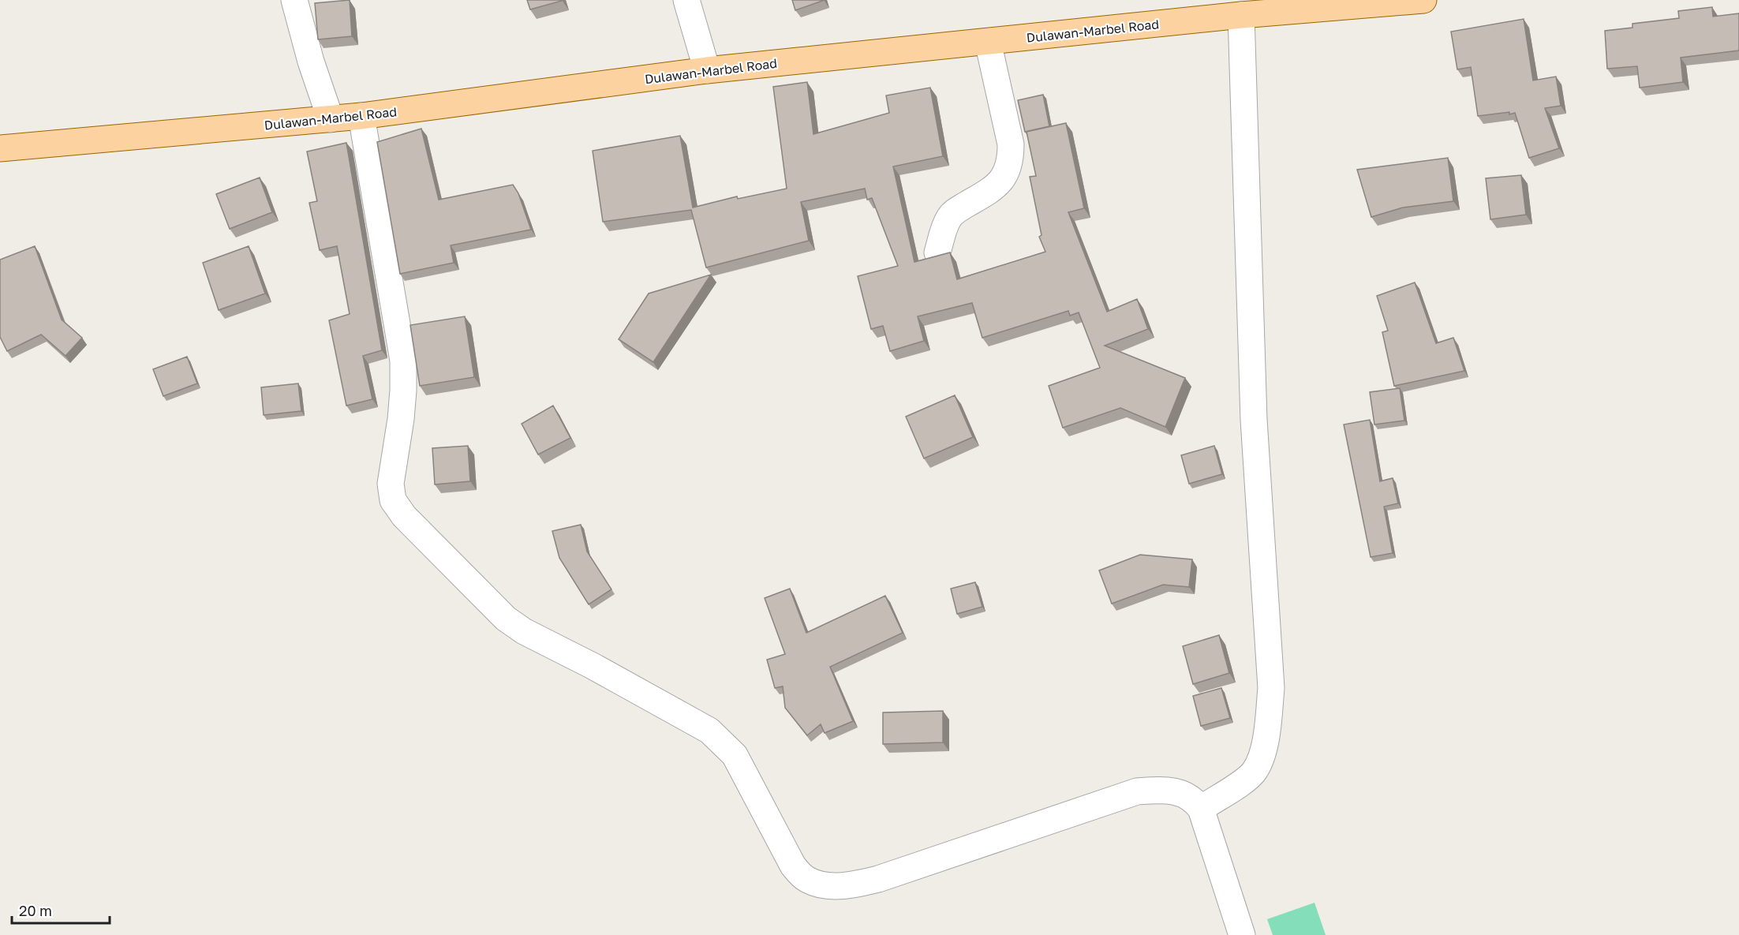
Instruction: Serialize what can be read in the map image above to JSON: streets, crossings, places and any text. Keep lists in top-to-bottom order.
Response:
{
  "streets": {
    "main road": ["Dulawan-Marbel Road"]
  },
  "scale_bar": "20 m"
}
